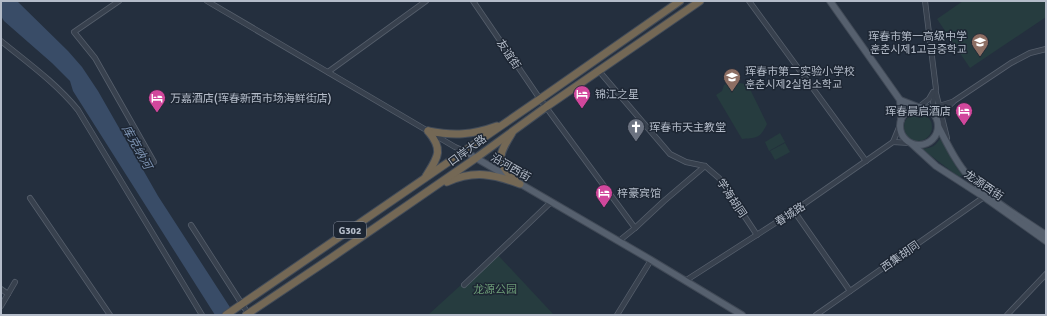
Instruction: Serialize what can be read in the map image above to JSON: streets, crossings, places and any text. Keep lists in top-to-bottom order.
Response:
{
  "streets": {
    "highway": ["口岸大路", "G302"],
    "main road": ["沿河西街", "龙源西街"],
    "street": [
      "友谊街",
      "学海胡同",
      "春城路",
      "西集胡同"
    ]
  },
  "crossings": [
    ["友谊街", "口岸大路"],
    ["口岸大路", "沿河西街"],
    ["口岸大路", "学海胡同"],
    ["沿河西街", "春城路"],
    ["龙源西街", "西集胡同"],
    ["学海胡同", "春城路"]
  ],
  "water": ["库克纳河"],
  "parks": ["龙源公园"],
  "places": {
    "school or university": ["珲春市第一高级中学 훈춘시제1고급중학교", "珲春市第二实验小学校 훈춘시제2실험소학교"],
    "hotel": [
      "锦江之星",
      "万嘉酒店(珲春新西市场海鲜街店)",
      "珲春晨启酒店",
      "梓豪宾馆"
    ],
    "church": ["珲春市天主教堂"]
  }
}
